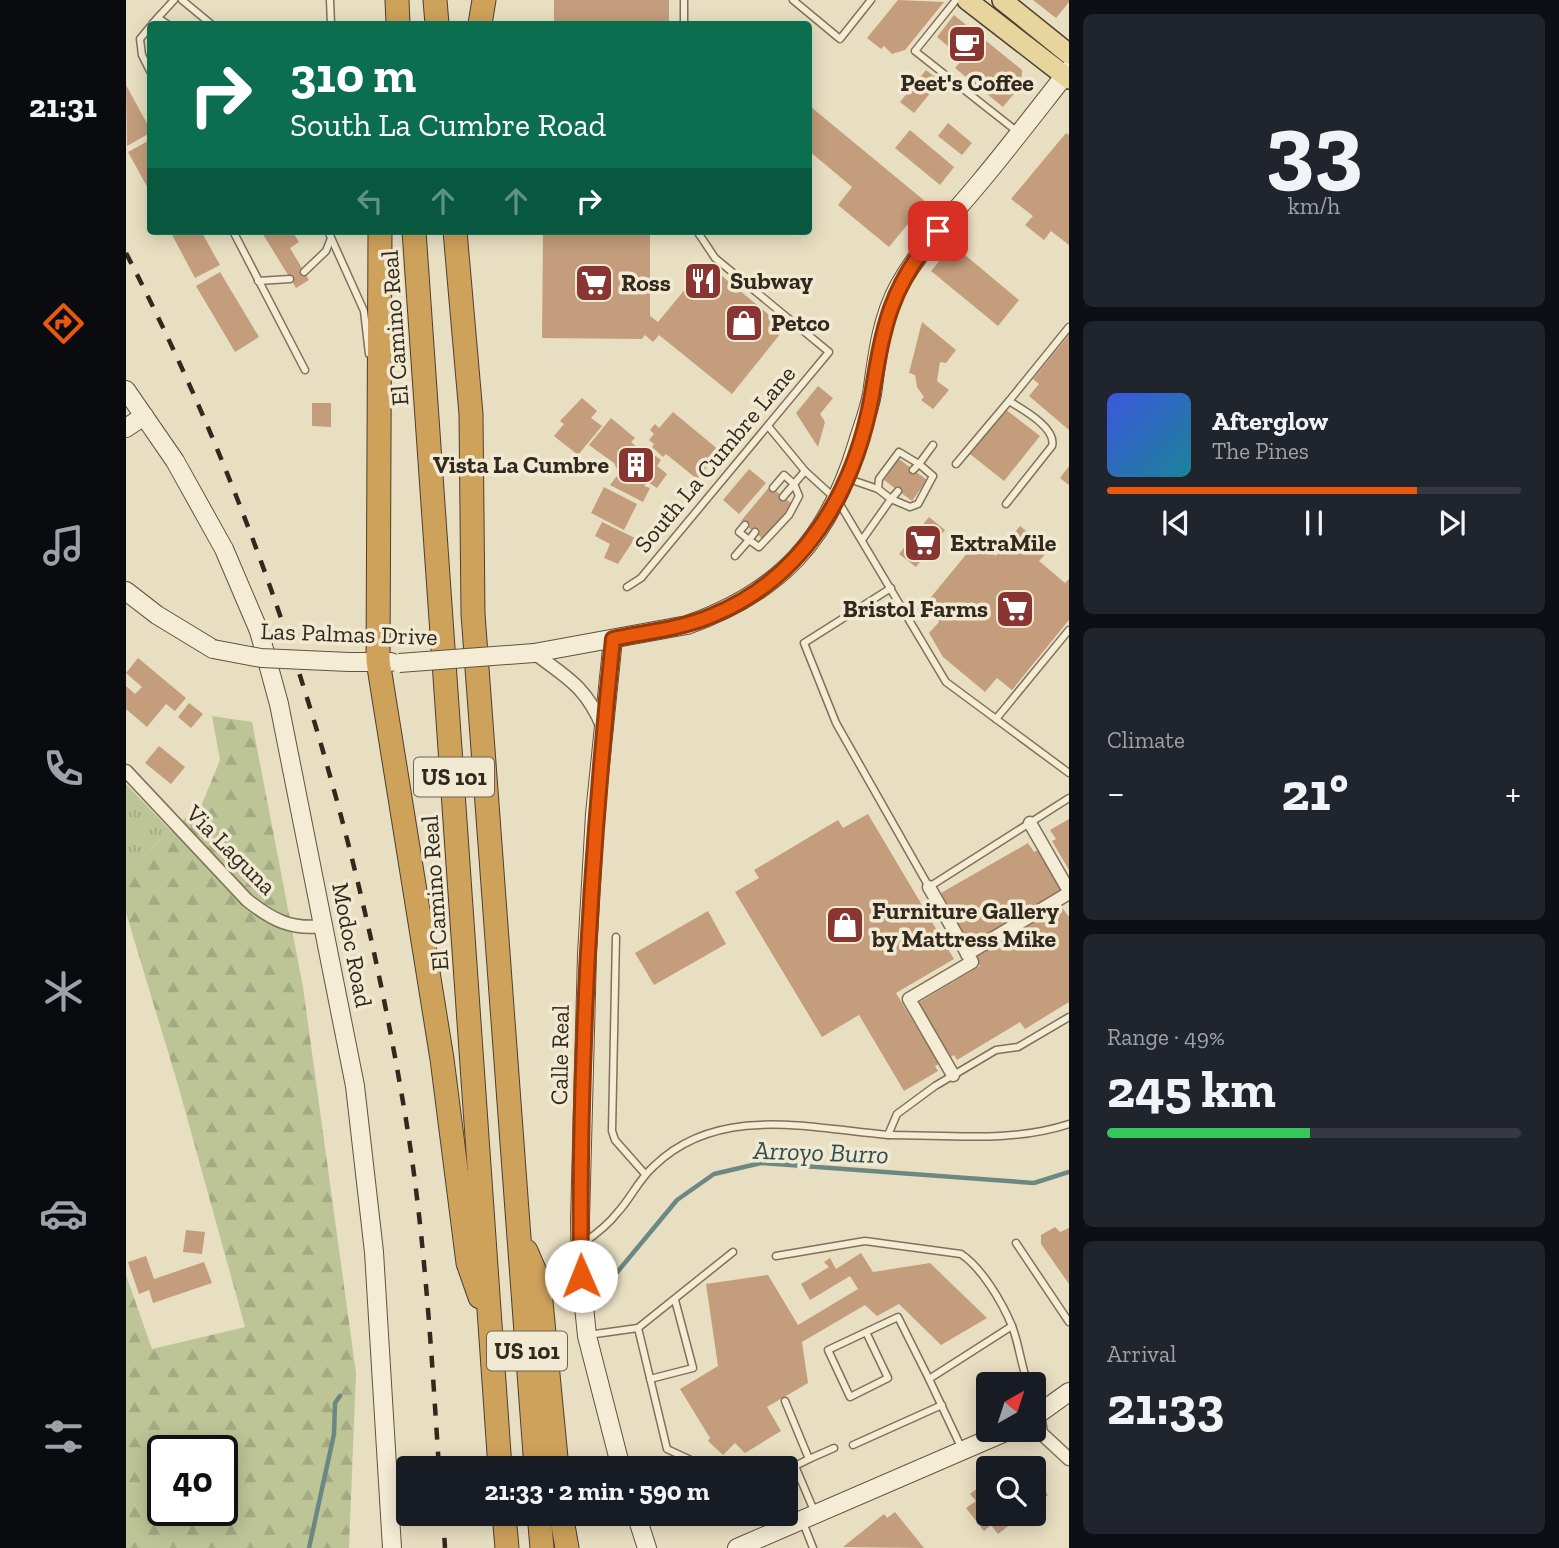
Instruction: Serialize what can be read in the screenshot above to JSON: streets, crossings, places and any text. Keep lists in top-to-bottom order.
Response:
{
  "streets": {
    "highway": ["El Camino Real", "US 101"],
    "street": [
      "Las Palmas Drive",
      "Via Laguna",
      "Modoc Road",
      "Calle Real"
    ],
    "lane": ["South La Cumbre Lane"]
  },
  "crossings": [
    ["Las Palmas Drive", "Calle Real"],
    ["Via Laguna", "Modoc Road"]
  ],
  "water": ["Arroyo Burro"],
  "places": {
    "cafe": ["Peet's Coffee"],
    "restaurant": ["Subway"],
    "supermarket": ["Ross", "ExtraMile", "Bristol Farms"],
    "shop": ["Petco", "Furniture Gallery by Mattress Mike"],
    "building": ["Vista La Cumbre"]
  },
  "north": "top right",
  "page": {
    "tabs": "21:31",
    "tile": [
      ["33", "km/h"],
      "Climate",
      ["Range · 49%", "245 km"],
      ["Arrival", "21:33"]
    ],
    "turn": ["310 m", "South La Cumbre Road"],
    "song": ["Afterglow", "The Pines"],
    "heat": ["−", "21°", "+"],
    "limit": "40",
    "trip": "21:33 · 2 min · 590 m"
  }
}
